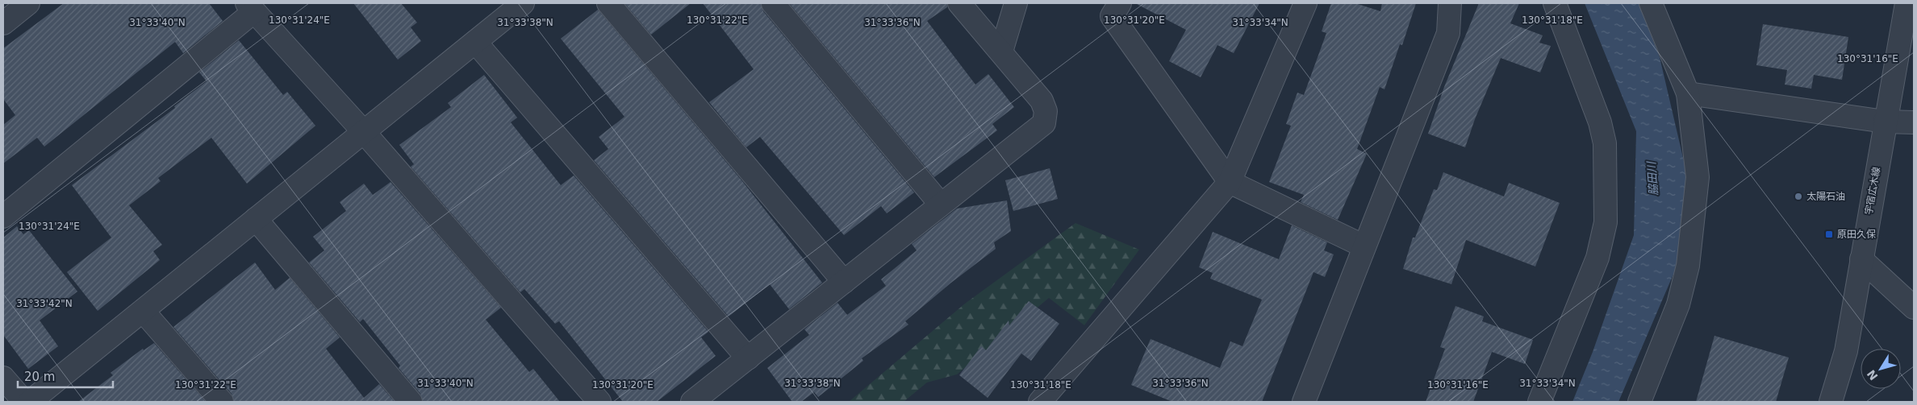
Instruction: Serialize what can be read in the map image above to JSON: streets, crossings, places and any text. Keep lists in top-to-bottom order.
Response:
{
  "streets": {
    "street": ["宇宿広木線"]
  },
  "water": ["脇田川"],
  "places": {
    "other": ["太陽石油"],
    "transit": ["原田久保"]
  },
  "scale_bar": "20 m",
  "north": "bottom left",
  "coordinates": [
    "130°31'22\"E",
    "130°31'24\"E",
    "130°31'20\"E",
    "130°31'18\"E",
    "31°33'40\"N",
    "31°33'38\"N",
    "31°33'36\"N",
    "31°33'34\"N",
    "130°31'16\"E",
    "31°33'42\"N"
  ]
}
